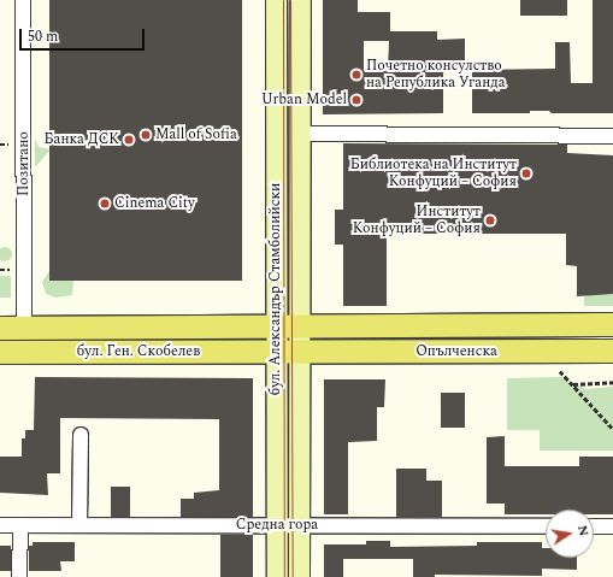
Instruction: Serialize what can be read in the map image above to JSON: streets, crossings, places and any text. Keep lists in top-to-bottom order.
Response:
{
  "streets": {
    "main road": ["бул. Александър Стамболийски", "бул. Ген. Скобелев", "Опълченска"],
    "street": ["Позитано", "Средна гора"]
  },
  "crossings": [
    ["Позитано", "бул. Ген. Скобелев"],
    ["бул. Александър Стамболийски", "бул. Ген. Скобелев"],
    ["бул. Александър Стамболийски", "Опълченска"],
    ["бул. Александър Стамболийски", "Средна гора"],
    ["бул. Ген. Скобелев", "Опълченска"]
  ],
  "places": [
    "Почетно консулство на Република Уганда",
    "Urban Model",
    "Mall of Sofia",
    "Банка ДСК",
    "Библиотека на Институт Конфуций – София",
    "Cinema City",
    "Институт Конфуций – София"
  ],
  "scale_bar": "50 m",
  "north": "right"
}
